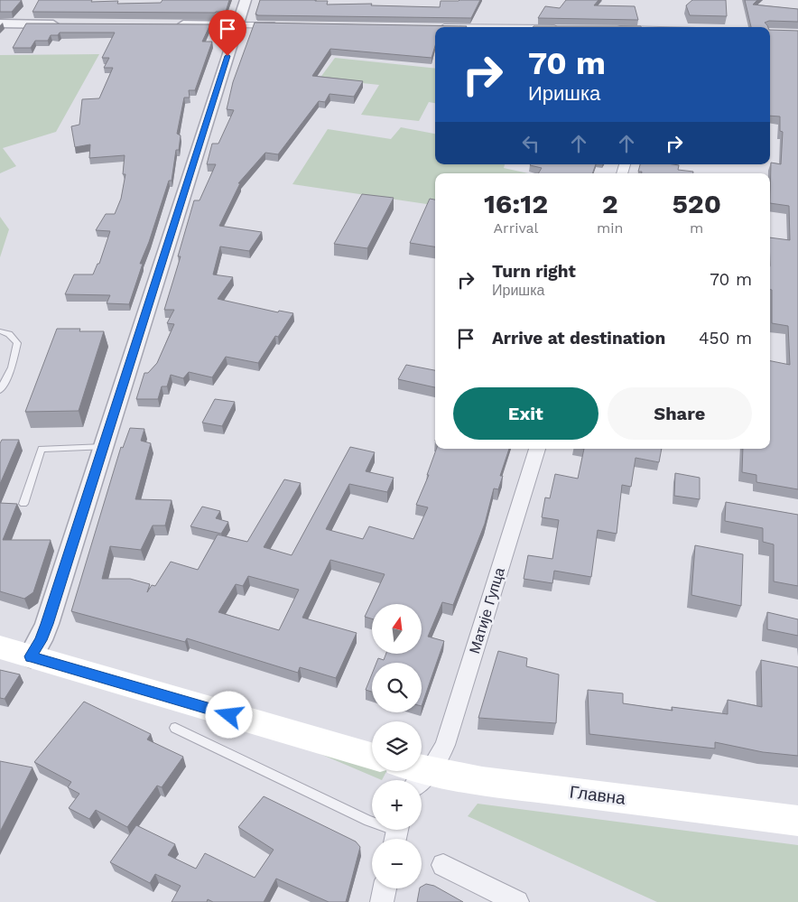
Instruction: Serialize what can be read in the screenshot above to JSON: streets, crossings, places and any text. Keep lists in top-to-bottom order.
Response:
{
  "streets": {
    "main road": ["Главна"],
    "street": ["Матије Гупца"]
  },
  "crossings": [
    ["Матије Гупца", "Главна"]
  ],
  "north": "top",
  "page": {
    "turn": ["70 m", "Иришка"],
    "eta": [
      "16:12",
      "Arrival",
      "2",
      "min",
      "520",
      "m"
    ],
    "list": [
      {
        "name": "Turn right",
        "note": "Иришка",
        "value": "70 m"
      },
      {
        "name": "Arrive at destination",
        "value": "450 m"
      }
    ],
    "buttons": ["Exit", "Share"],
    "map_buttons": ["+", "−"]
  }
}
